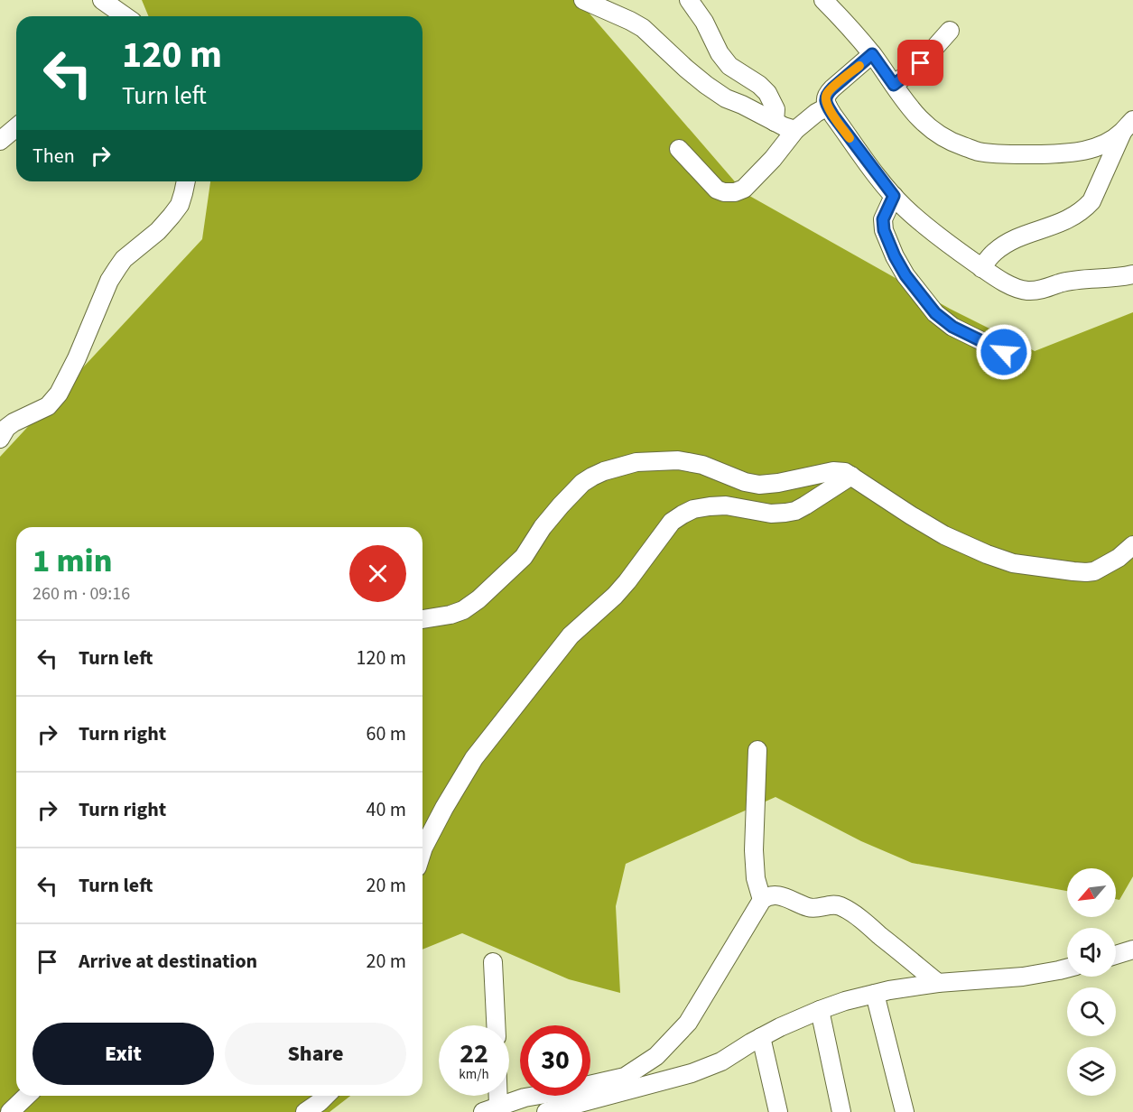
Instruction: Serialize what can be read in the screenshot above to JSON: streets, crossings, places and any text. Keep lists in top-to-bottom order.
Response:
{
  "north": "bottom left",
  "page": {
    "turn": ["120 m", "Turn left"],
    "then": "Then",
    "heading": ["1 min", "260 m · 09:16"],
    "list": [
      {
        "name": "Turn left",
        "value": "120 m"
      },
      {
        "name": "Turn right",
        "value": "60 m"
      },
      {
        "name": "Turn right",
        "value": "40 m"
      },
      {
        "name": "Turn left",
        "value": "20 m"
      },
      {
        "name": "Arrive at destination",
        "value": "20 m"
      }
    ],
    "buttons": ["Exit", "Share"],
    "speed": "22 km/h",
    "limit": "30"
  }
}
